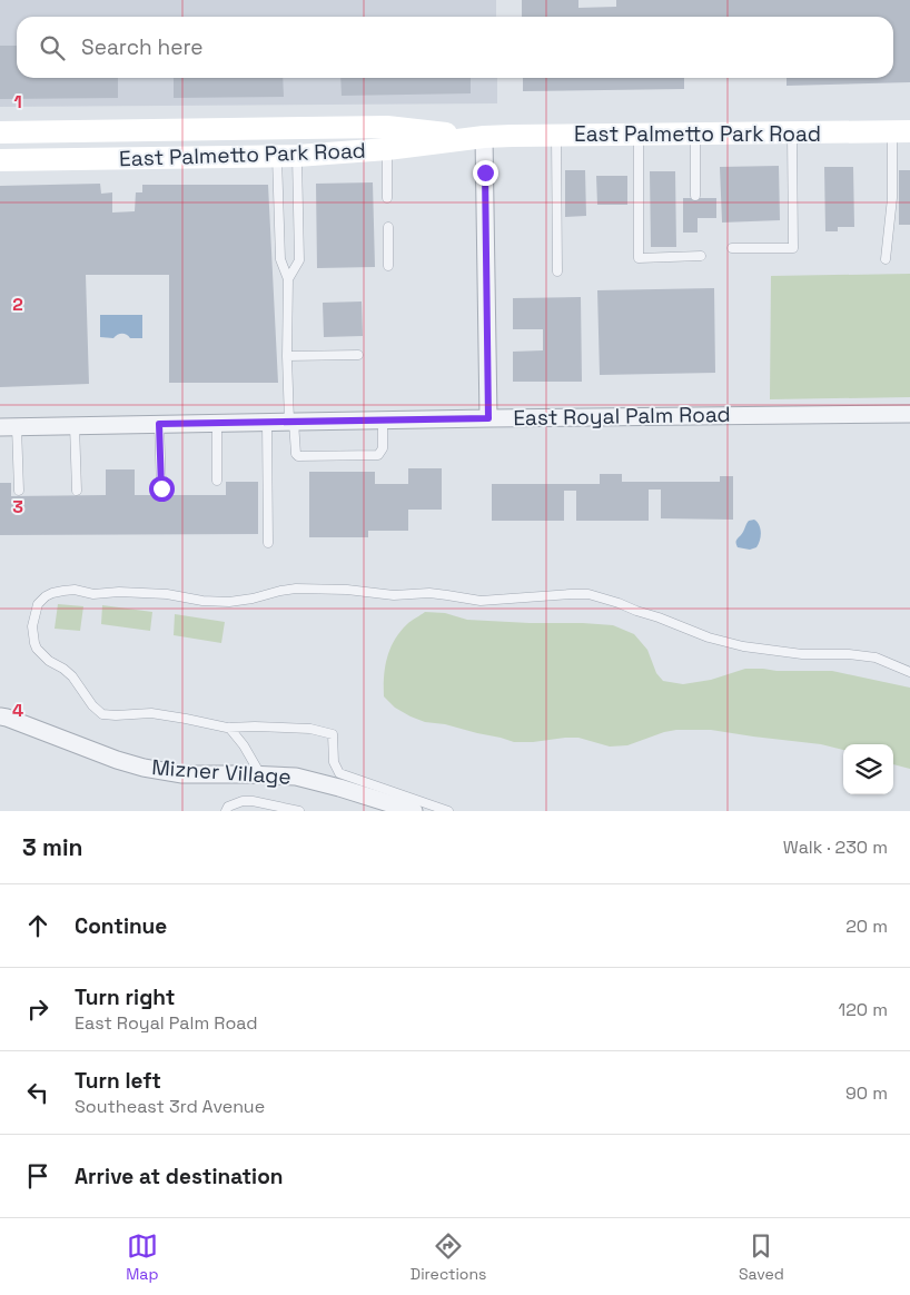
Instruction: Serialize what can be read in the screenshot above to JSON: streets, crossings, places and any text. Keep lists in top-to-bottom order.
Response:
{
  "streets": {
    "main road": ["East Palmetto Park Road"],
    "street": ["East Royal Palm Road", "Mizner Village"]
  },
  "page": {
    "search": "Search here",
    "heading": ["3 min", "Walk · 230 m"],
    "list": [
      ["Continue", "20 m"],
      ["Turn right", "East Royal Palm Road", "120 m"],
      ["Turn left", "Southeast 3rd Avenue", "90 m"],
      "Arrive at destination"
    ],
    "nav": ["Map", "Directions", "Saved"]
  },
  "grid": {
    "rows": [
      "1",
      "2",
      "3",
      "4"
    ]
  }
}
